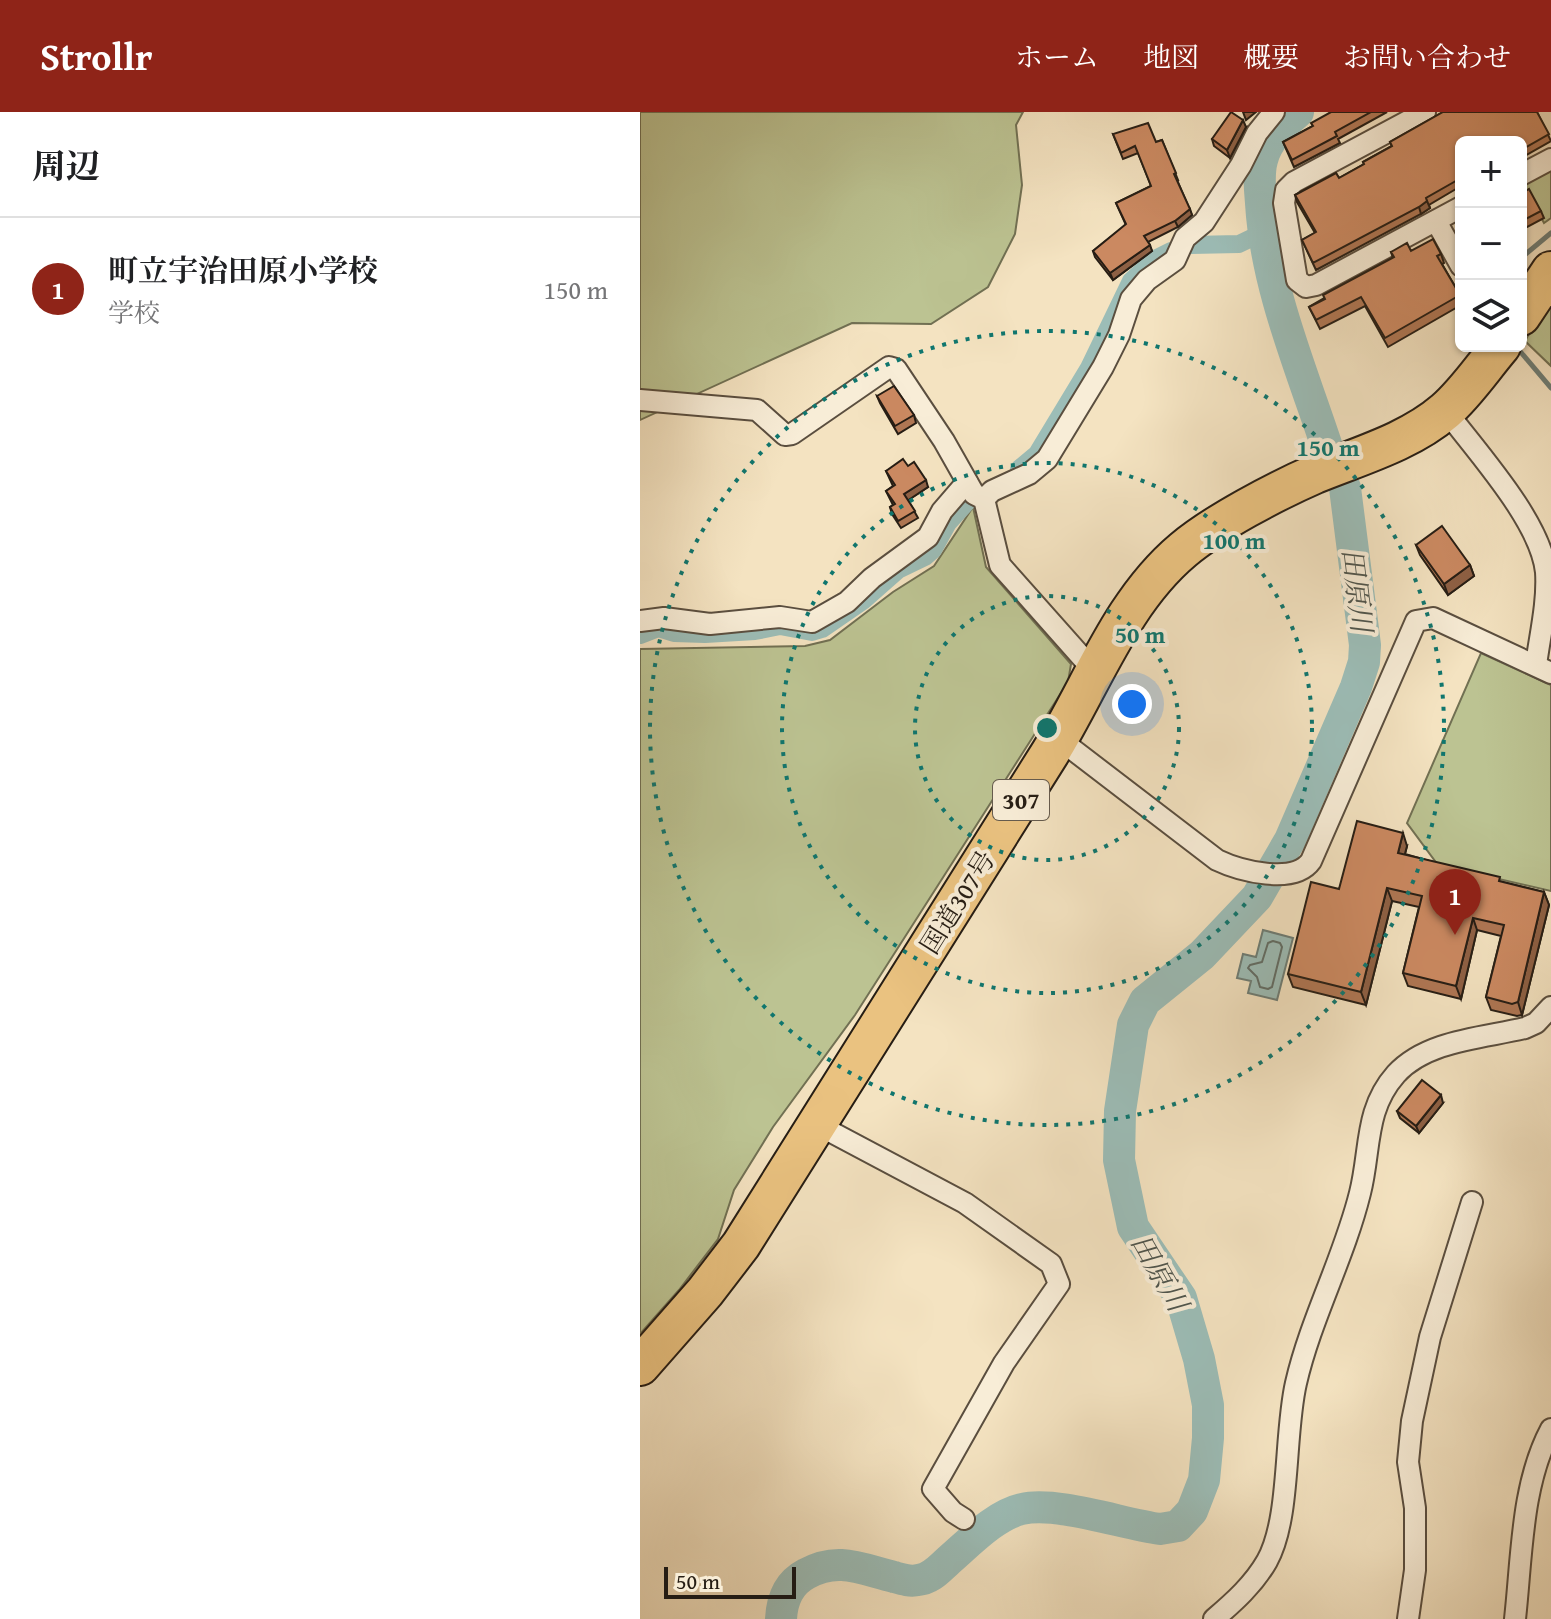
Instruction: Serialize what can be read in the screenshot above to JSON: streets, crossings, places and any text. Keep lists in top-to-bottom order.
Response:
{
  "streets": {
    "highway": ["307", "国道307号"]
  },
  "water": ["田原川"],
  "scale_bar": "50 m",
  "page": {
    "header": "Strollr",
    "nav": [
      "ホーム",
      "地図",
      "概要",
      "お問い合わせ"
    ],
    "heading": "周辺",
    "map_buttons": ["+", "−"],
    "list": [
      {
        "mark": "1",
        "name": "町立宇治田原小学校",
        "note": "学校",
        "value": "150 m"
      }
    ],
    "pins": "1",
    "scale": "50 m"
  },
  "rings": ["150 m", "100 m", "50 m"]
}
